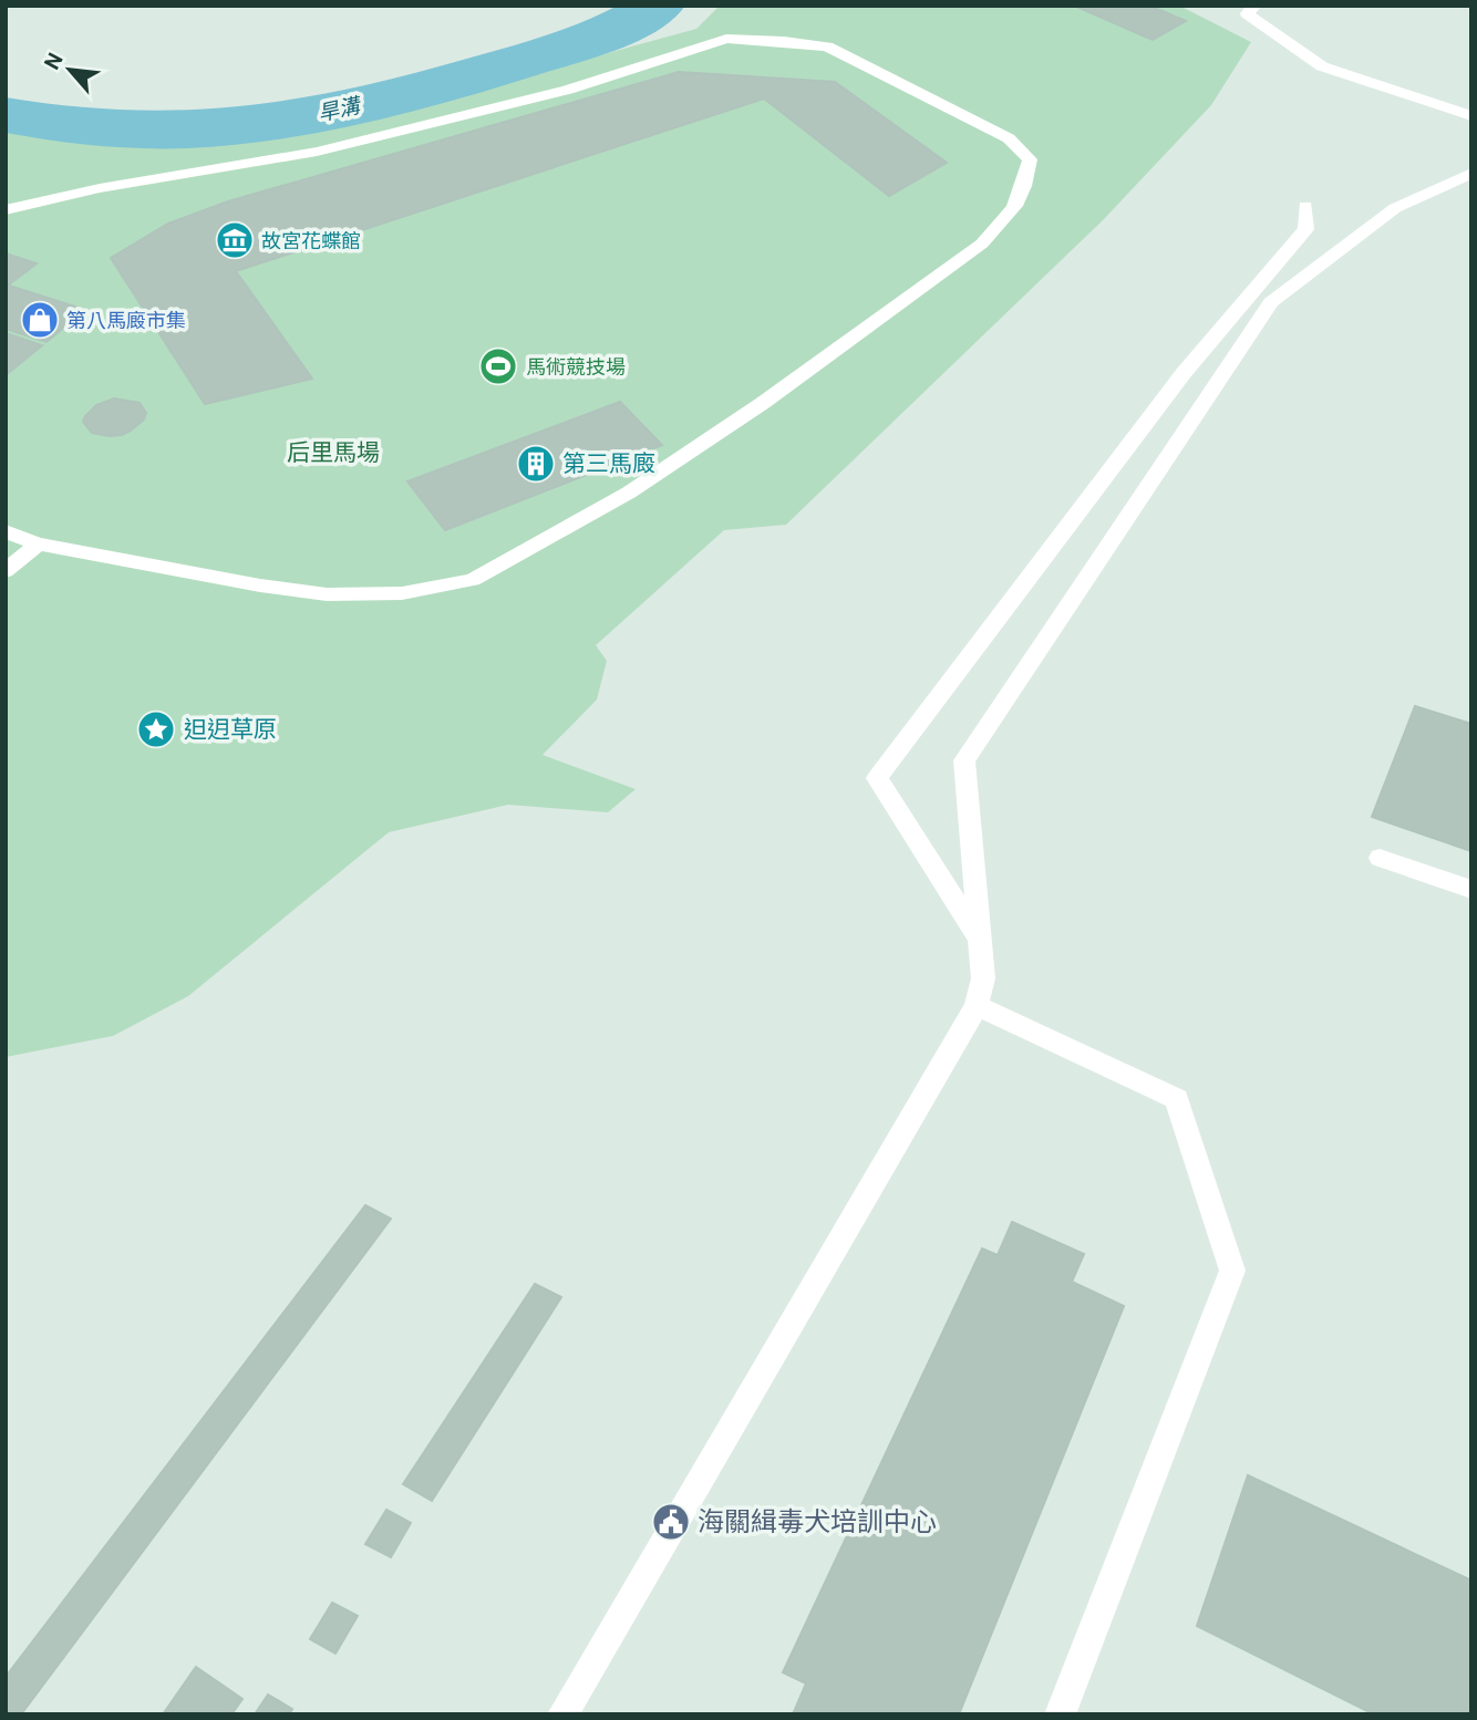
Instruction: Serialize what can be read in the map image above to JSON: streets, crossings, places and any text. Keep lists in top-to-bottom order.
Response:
{
  "water": ["旱溝"],
  "parks": ["后里馬場"],
  "places": {
    "museum": ["故宮花蝶館"],
    "shop": ["第八馬廄市集"],
    "sports": ["馬術競技場"],
    "building": ["第三馬廄"],
    "place": ["𨑨迌草原"],
    "public building": ["海關緝毒犬培訓中心"]
  },
  "north": "top left"
}
